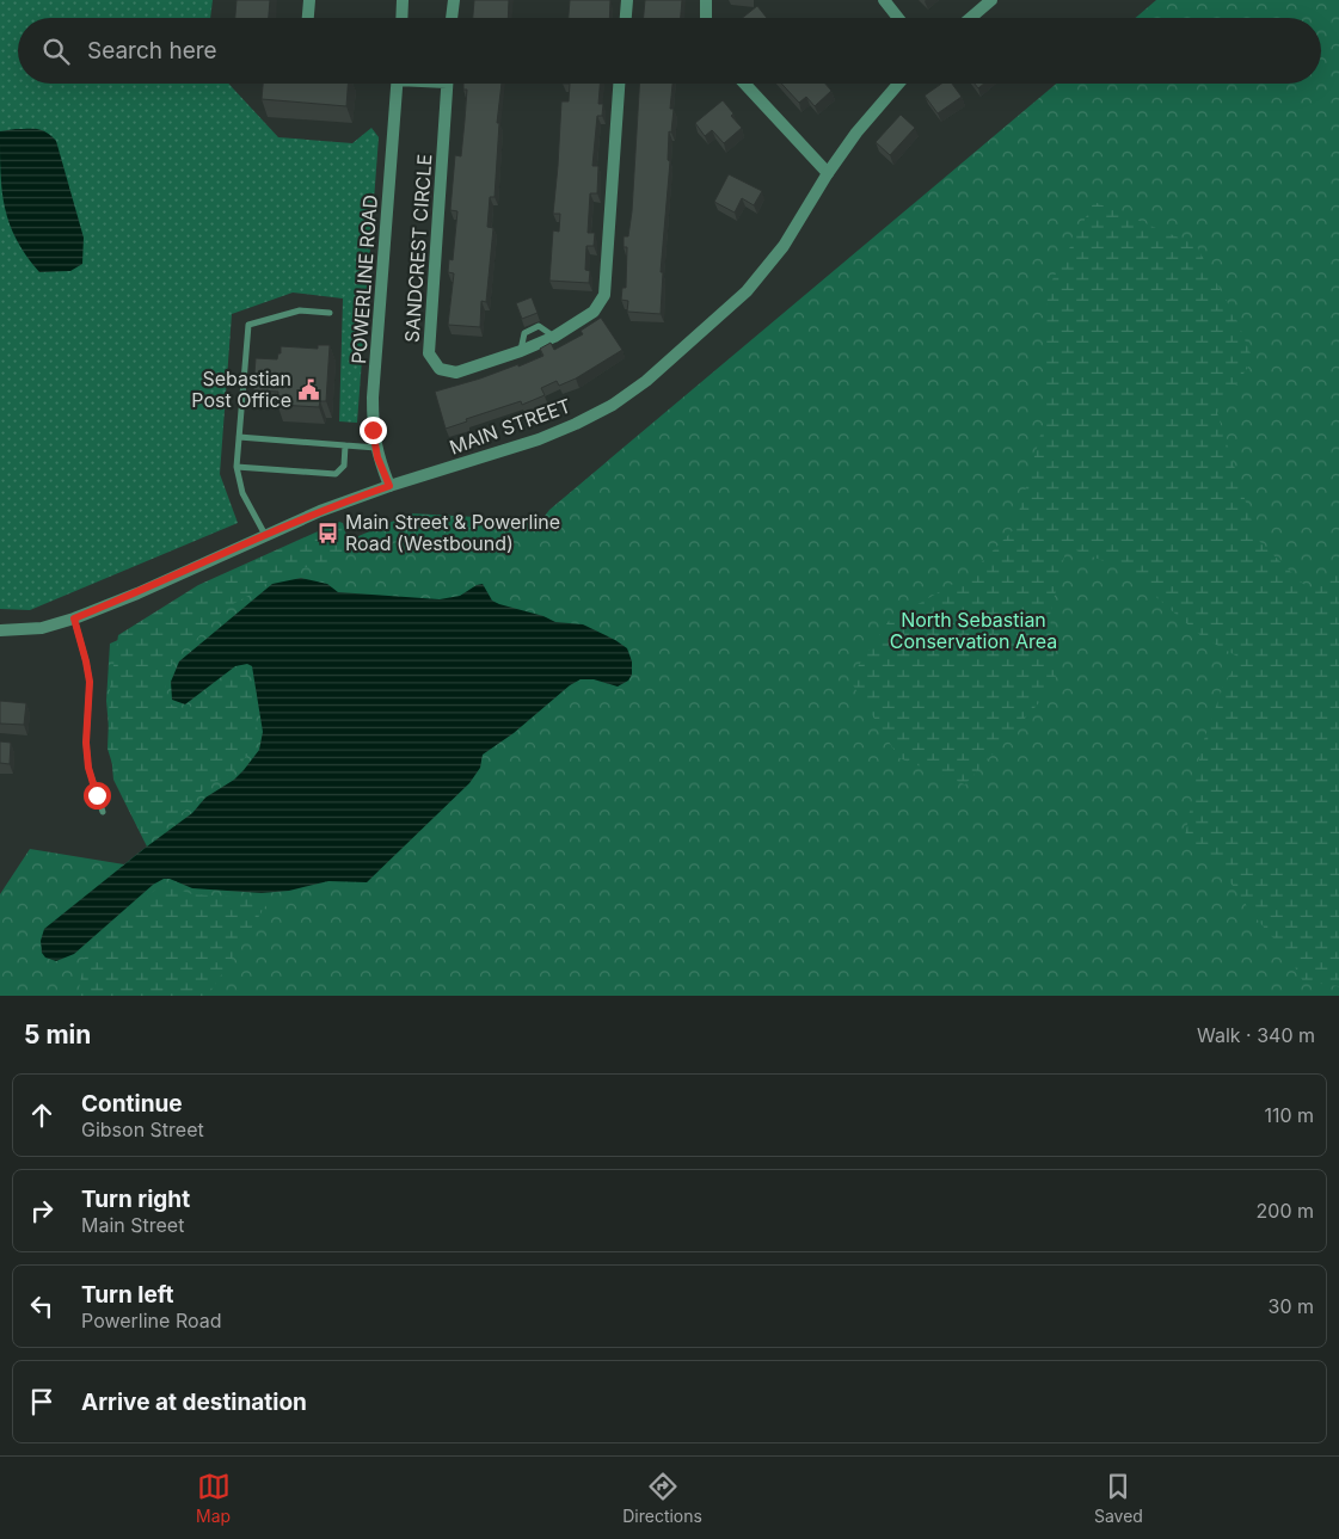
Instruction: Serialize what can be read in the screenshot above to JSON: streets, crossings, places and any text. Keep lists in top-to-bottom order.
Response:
{
  "streets": {
    "street": ["SANDCREST CIRCLE", "POWERLINE ROAD", "MAIN STREET"]
  },
  "crossings": [
    ["POWERLINE ROAD", "MAIN STREET"]
  ],
  "parks": ["North Sebastian Conservation Area"],
  "places": {
    "public building": ["Sebastian Post Office"],
    "bus stop": ["Main Street & Powerline Road (Westbound)"]
  },
  "page": {
    "search": "Search here",
    "heading": ["5 min", "Walk · 340 m"],
    "list": [
      ["Continue", "Gibson Street", "110 m"],
      ["Turn right", "Main Street", "200 m"],
      ["Turn left", "Powerline Road", "30 m"],
      "Arrive at destination"
    ],
    "nav": ["Map", "Directions", "Saved"]
  }
}
